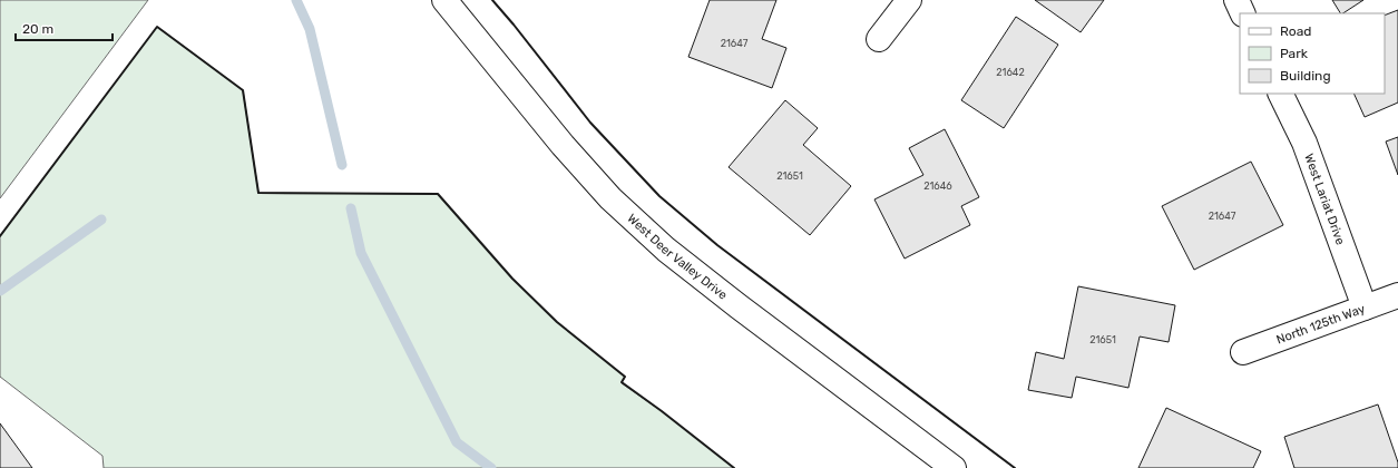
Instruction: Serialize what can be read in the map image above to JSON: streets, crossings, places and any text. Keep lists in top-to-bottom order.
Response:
{
  "streets": {
    "street": ["West Lariat Drive", "West Deer Valley Drive", "North 125th Way"]
  },
  "crossings": [
    ["West Lariat Drive", "North 125th Way"]
  ],
  "house_numbers": [
    "21647",
    "21642",
    "21651",
    "21646",
    "21647",
    "21651"
  ],
  "legend": ["Road", "Park", "Building"],
  "scale_bar": "20 m"
}
